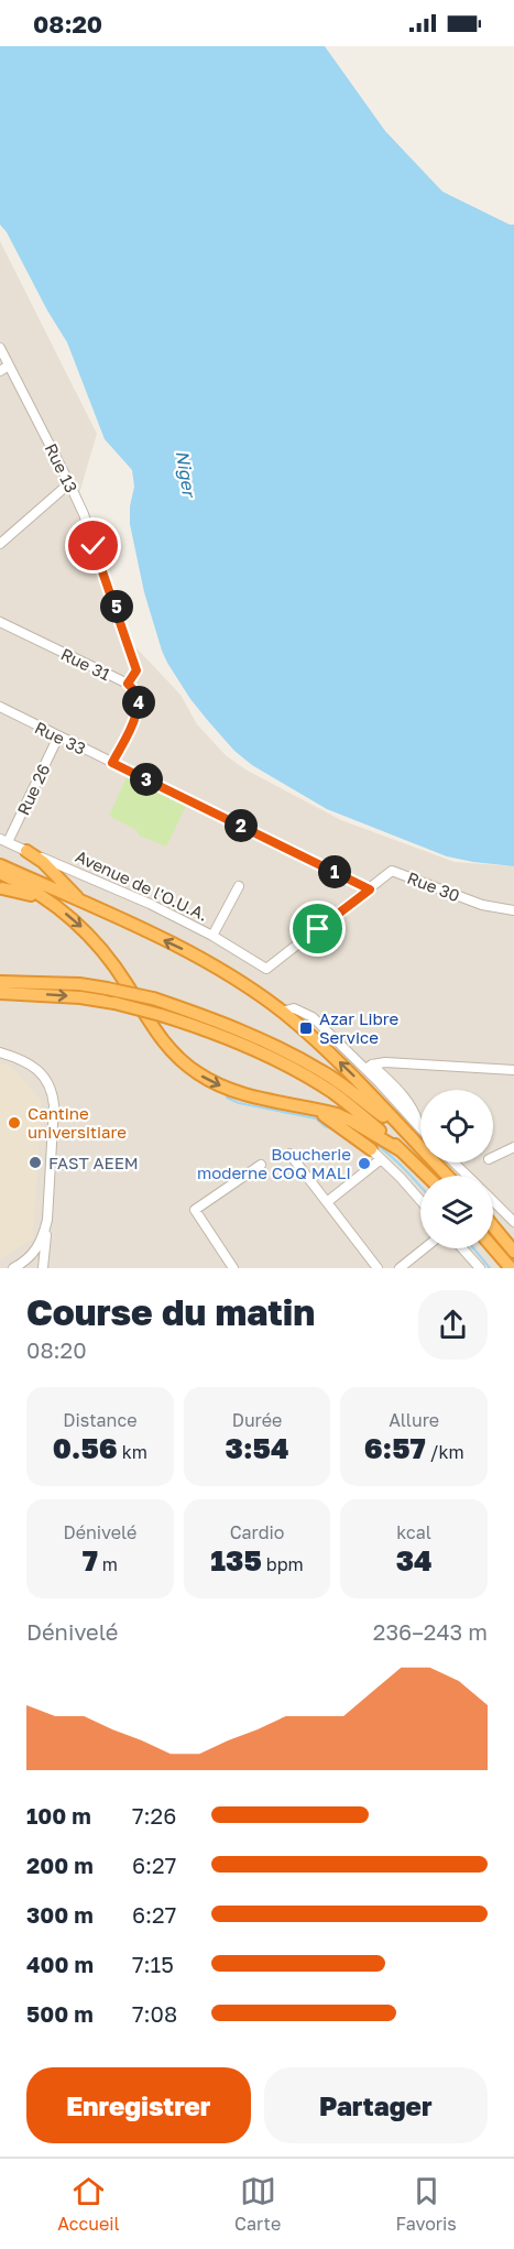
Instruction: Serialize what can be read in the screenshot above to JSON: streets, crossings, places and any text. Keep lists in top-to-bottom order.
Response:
{
  "streets": {
    "street": [
      "Rue 13",
      "Rue 31",
      "Rue 33",
      "Rue 26",
      "Avenue de l'O.U.A.",
      "Rue 30"
    ]
  },
  "crossings": [
    ["Rue 13", "Rue 31"],
    ["Rue 31", "Rue 33"],
    ["Rue 33", "Rue 26"],
    ["Rue 33", "Rue 30"],
    ["Rue 26", "Avenue de l'O.U.A."],
    ["Avenue de l'O.U.A.", "Rue 30"]
  ],
  "water": ["Niger"],
  "places": {
    "transit": ["Azar Libre Service"],
    "other": ["Cantine universitiare", "FAST AEEM", "Boucherie moderne COQ MALI"]
  },
  "page": {
    "status": "08:20",
    "pins": [
      "5",
      "4",
      "3",
      "2",
      "1"
    ],
    "heading": ["Course du matin", "08:20"],
    "stats": [
      ["Distance", "0.56 km"],
      ["Durée", "3:54"],
      ["Allure", "6:57 /km"],
      ["Dénivelé", "7 m"],
      ["Cardio", "135 bpm"],
      ["kcal", "34"]
    ],
    "chart": ["Dénivelé", "236–243 m"],
    "list": [
      {
        "name": "100 m",
        "note": "7:26"
      },
      {
        "name": "200 m",
        "note": "6:27"
      },
      {
        "name": "300 m",
        "note": "6:27"
      },
      {
        "name": "400 m",
        "note": "7:15"
      },
      {
        "name": "500 m",
        "note": "7:08"
      }
    ],
    "buttons": ["Enregistrer", "Partager"],
    "tabs": ["Accueil", "Carte", "Favoris"]
  }
}
